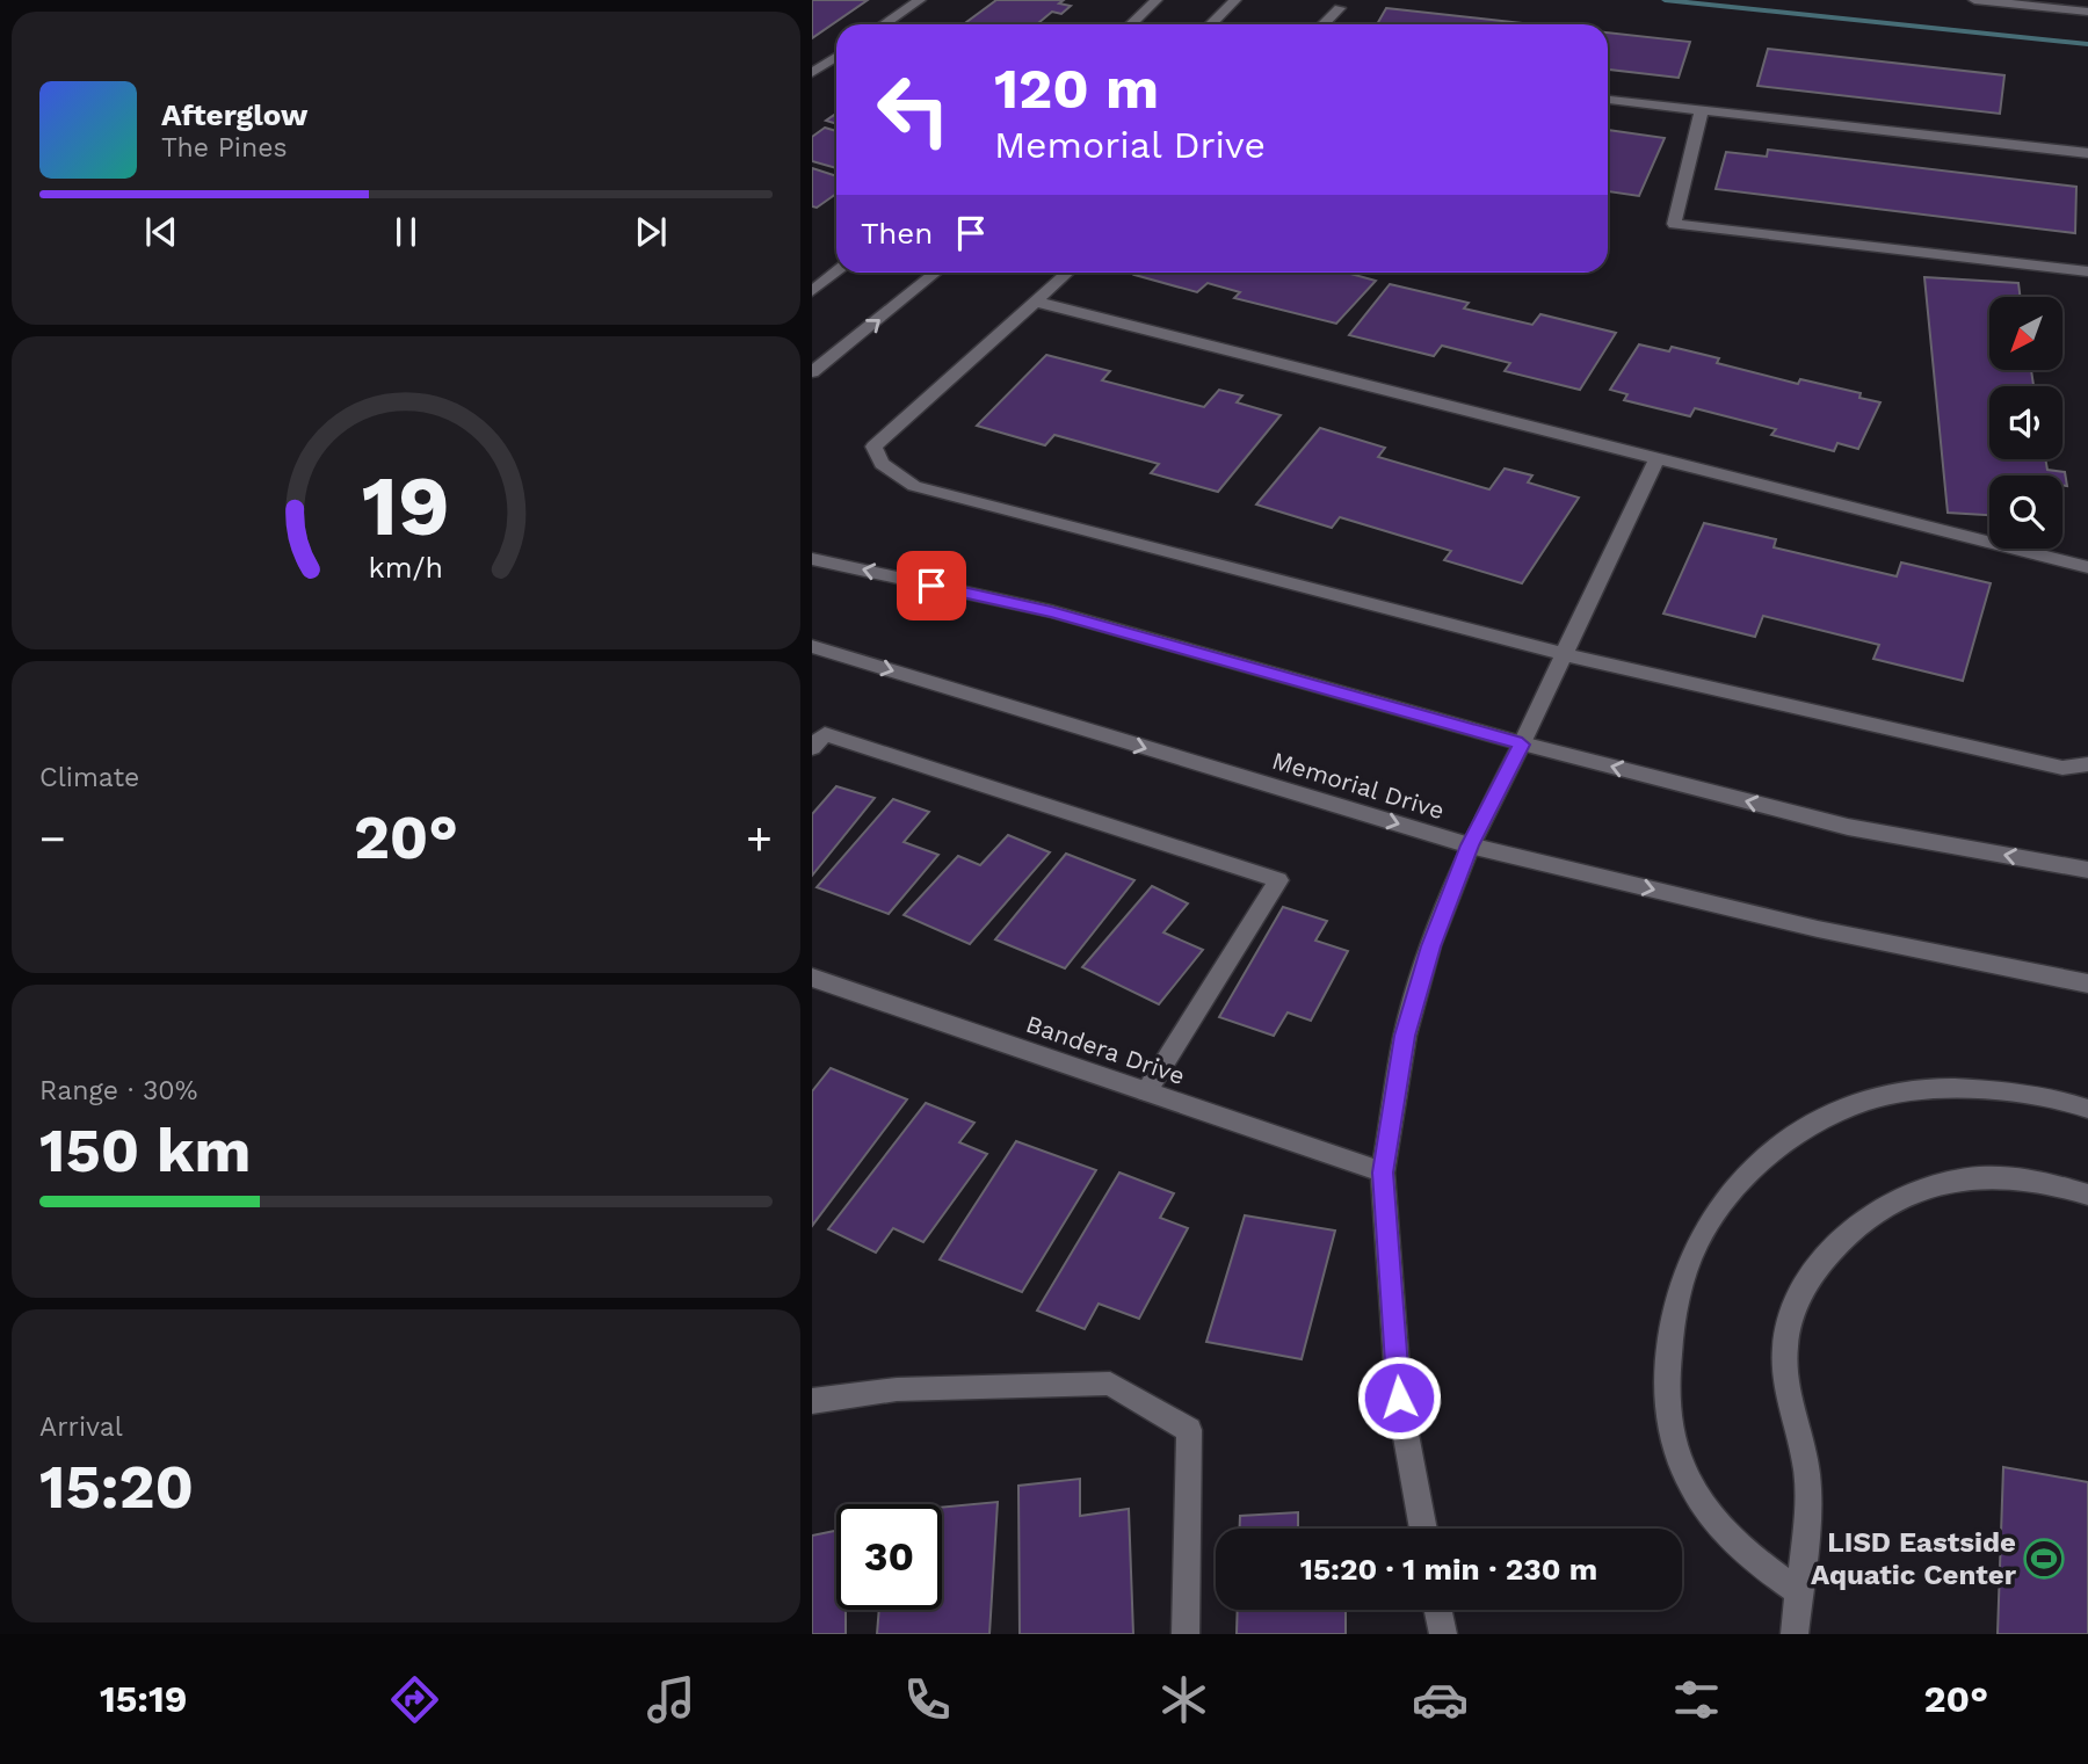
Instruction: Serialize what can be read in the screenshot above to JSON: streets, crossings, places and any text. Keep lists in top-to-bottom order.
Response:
{
  "streets": {
    "main road": ["Memorial Drive", "Bandera Drive"]
  },
  "places": {
    "sports": ["LISD Eastside Aquatic Center"]
  },
  "north": "bottom left",
  "page": {
    "turn": ["120 m", "Memorial Drive"],
    "song": ["Afterglow", "The Pines"],
    "then": "Then",
    "tile": [
      "Climate",
      ["Range · 30%", "150 km"],
      ["Arrival", "15:20"]
    ],
    "heat": ["−", "20°", "+"],
    "limit": "30",
    "trip": "15:20 · 1 min · 230 m",
    "tabs": ["15:19", "20°"],
    "gauge": ["19", "km/h"]
  }
}
